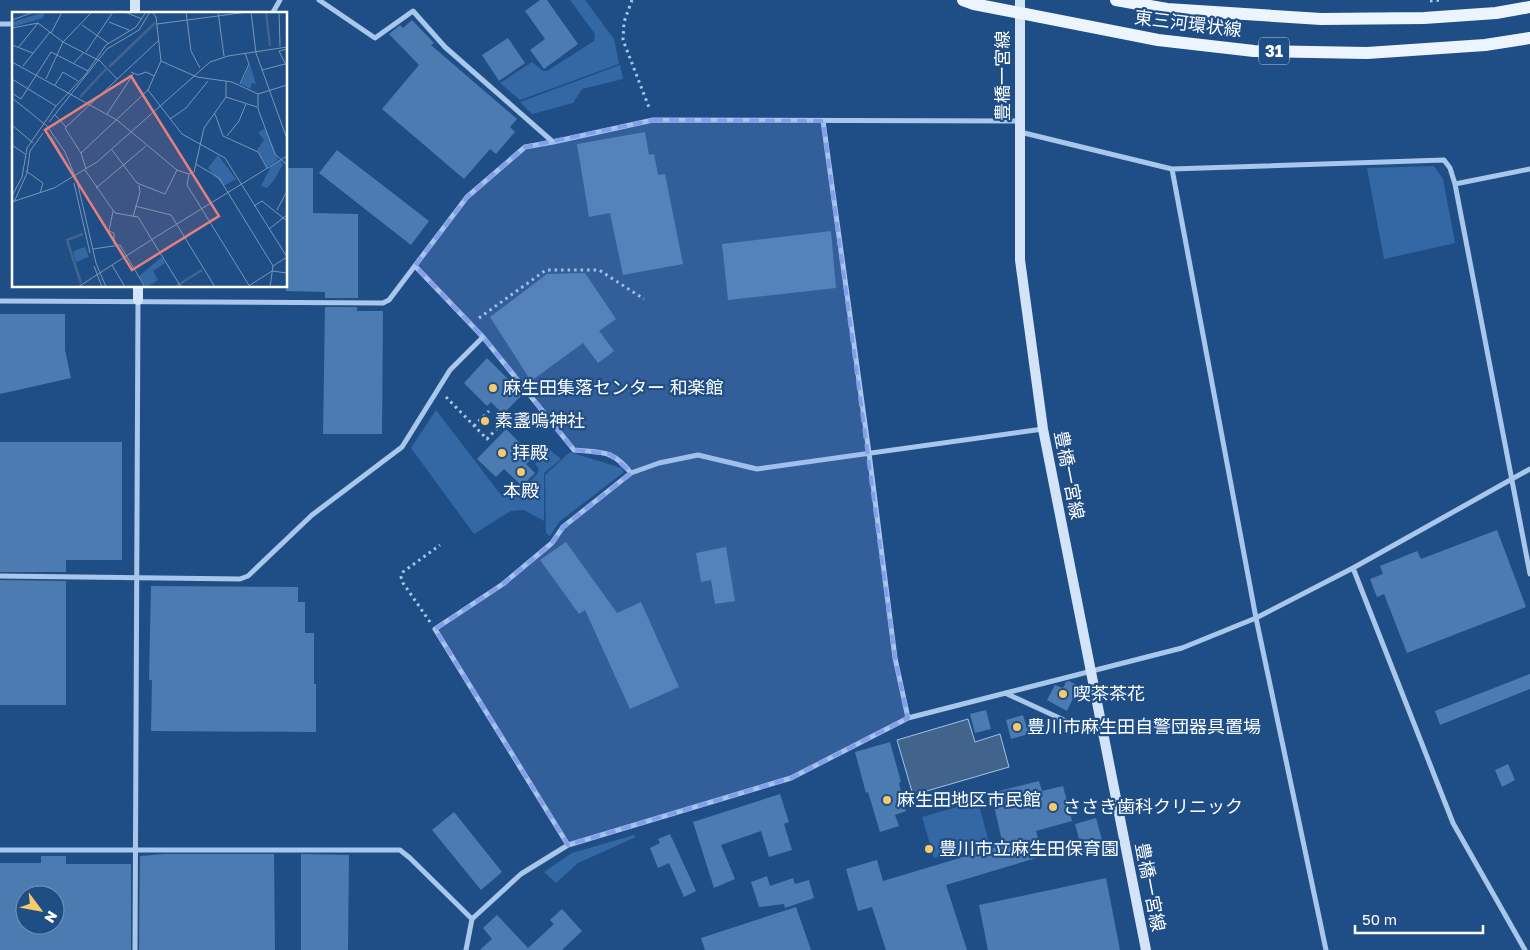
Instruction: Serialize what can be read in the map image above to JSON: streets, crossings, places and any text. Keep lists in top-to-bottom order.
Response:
{
  "streets": {
    "main road": ["東三河環状線", "31", "豊橋一宮線"]
  },
  "crossings": [
    ["東三河環状線", "豊橋一宮線"]
  ],
  "places": [
    "麻生田集落センター 和楽館",
    "素盞嗚神社",
    "拝殿",
    "本殿",
    "喫茶茶花",
    "豊川市麻生田自警団器具置場",
    "麻生田地区市民館",
    "ささき歯科クリニック",
    "豊川市立麻生田保育園"
  ],
  "scale_bar": "50 m",
  "north": "bottom right"
}
